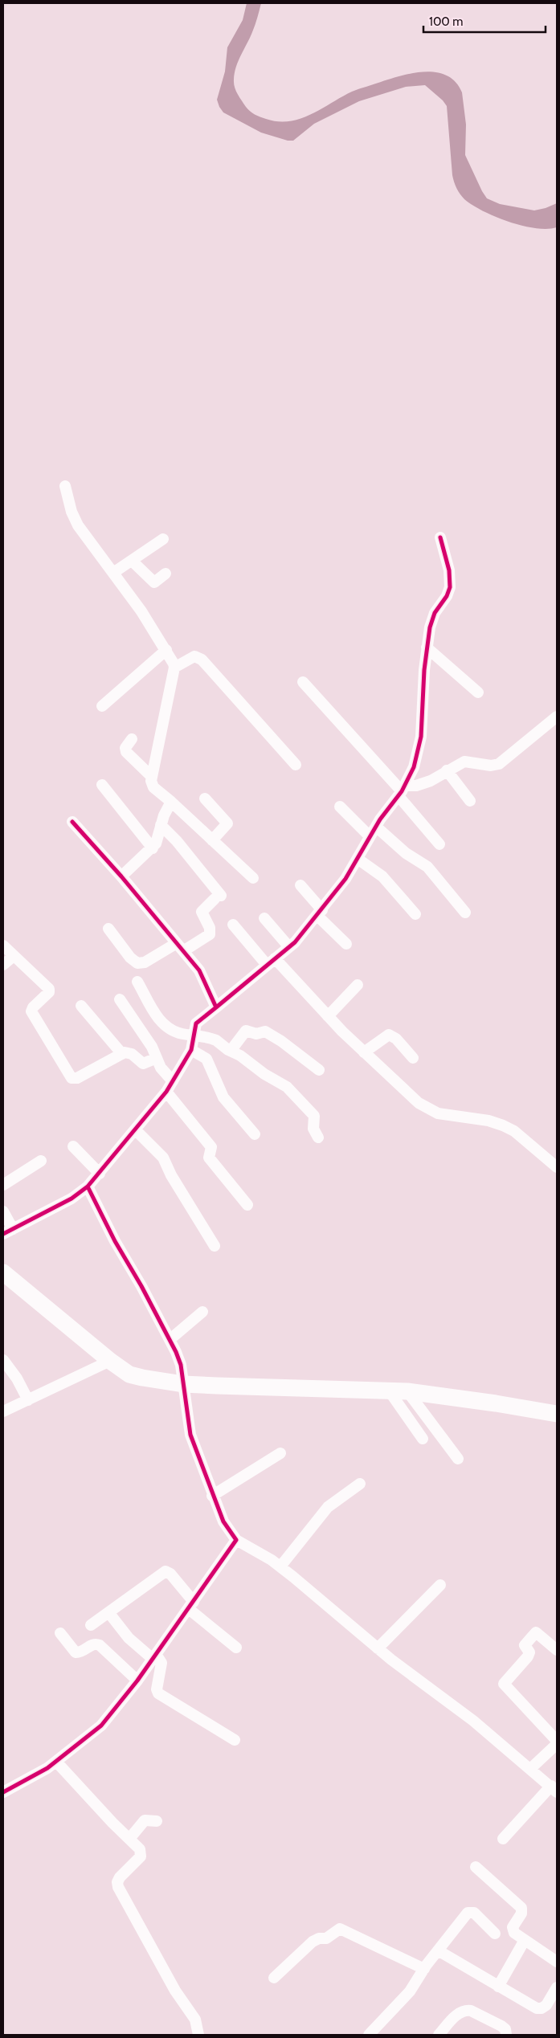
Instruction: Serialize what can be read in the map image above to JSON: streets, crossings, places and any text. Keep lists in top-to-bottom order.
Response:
{
  "scale_bar": "100 m"
}
